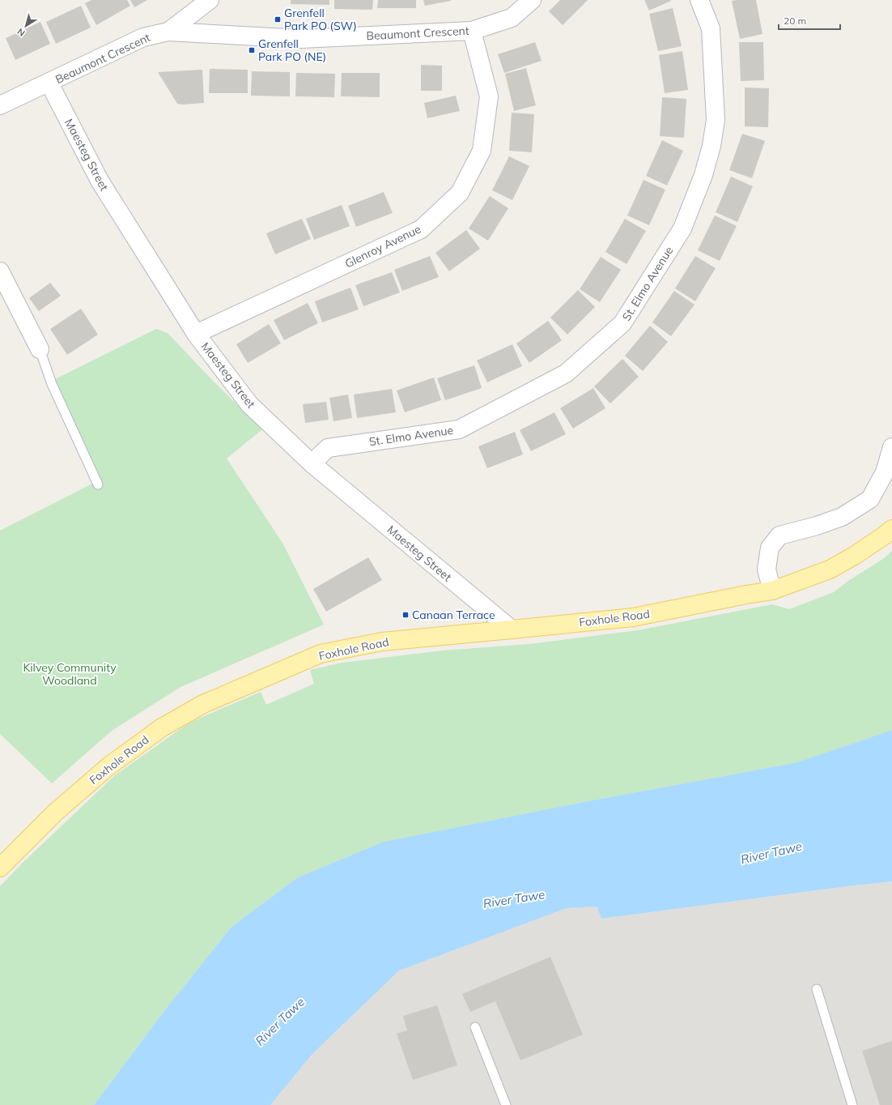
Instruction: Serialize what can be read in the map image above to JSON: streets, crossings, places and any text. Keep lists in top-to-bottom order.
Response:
{
  "streets": {
    "main road": ["Foxhole Road"],
    "street": [
      "Beaumont Crescent",
      "Maesteg Street",
      "Glenroy Avenue",
      "St. Elmo Avenue"
    ]
  },
  "crossings": [
    ["Beaumont Crescent", "Maesteg Street"],
    ["Beaumont Crescent", "Glenroy Avenue"],
    ["Maesteg Street", "Glenroy Avenue"],
    ["Maesteg Street", "St. Elmo Avenue"],
    ["Maesteg Street", "Foxhole Road"]
  ],
  "water": ["River Tawe"],
  "parks": ["Kilvey Community Woodland"],
  "places": {
    "transit": ["Grenfell Park PO (SW)", "Grenfell Park PO (NE)", "Canaan Terrace"]
  },
  "scale_bar": "20 m",
  "north": "bottom left"
}
